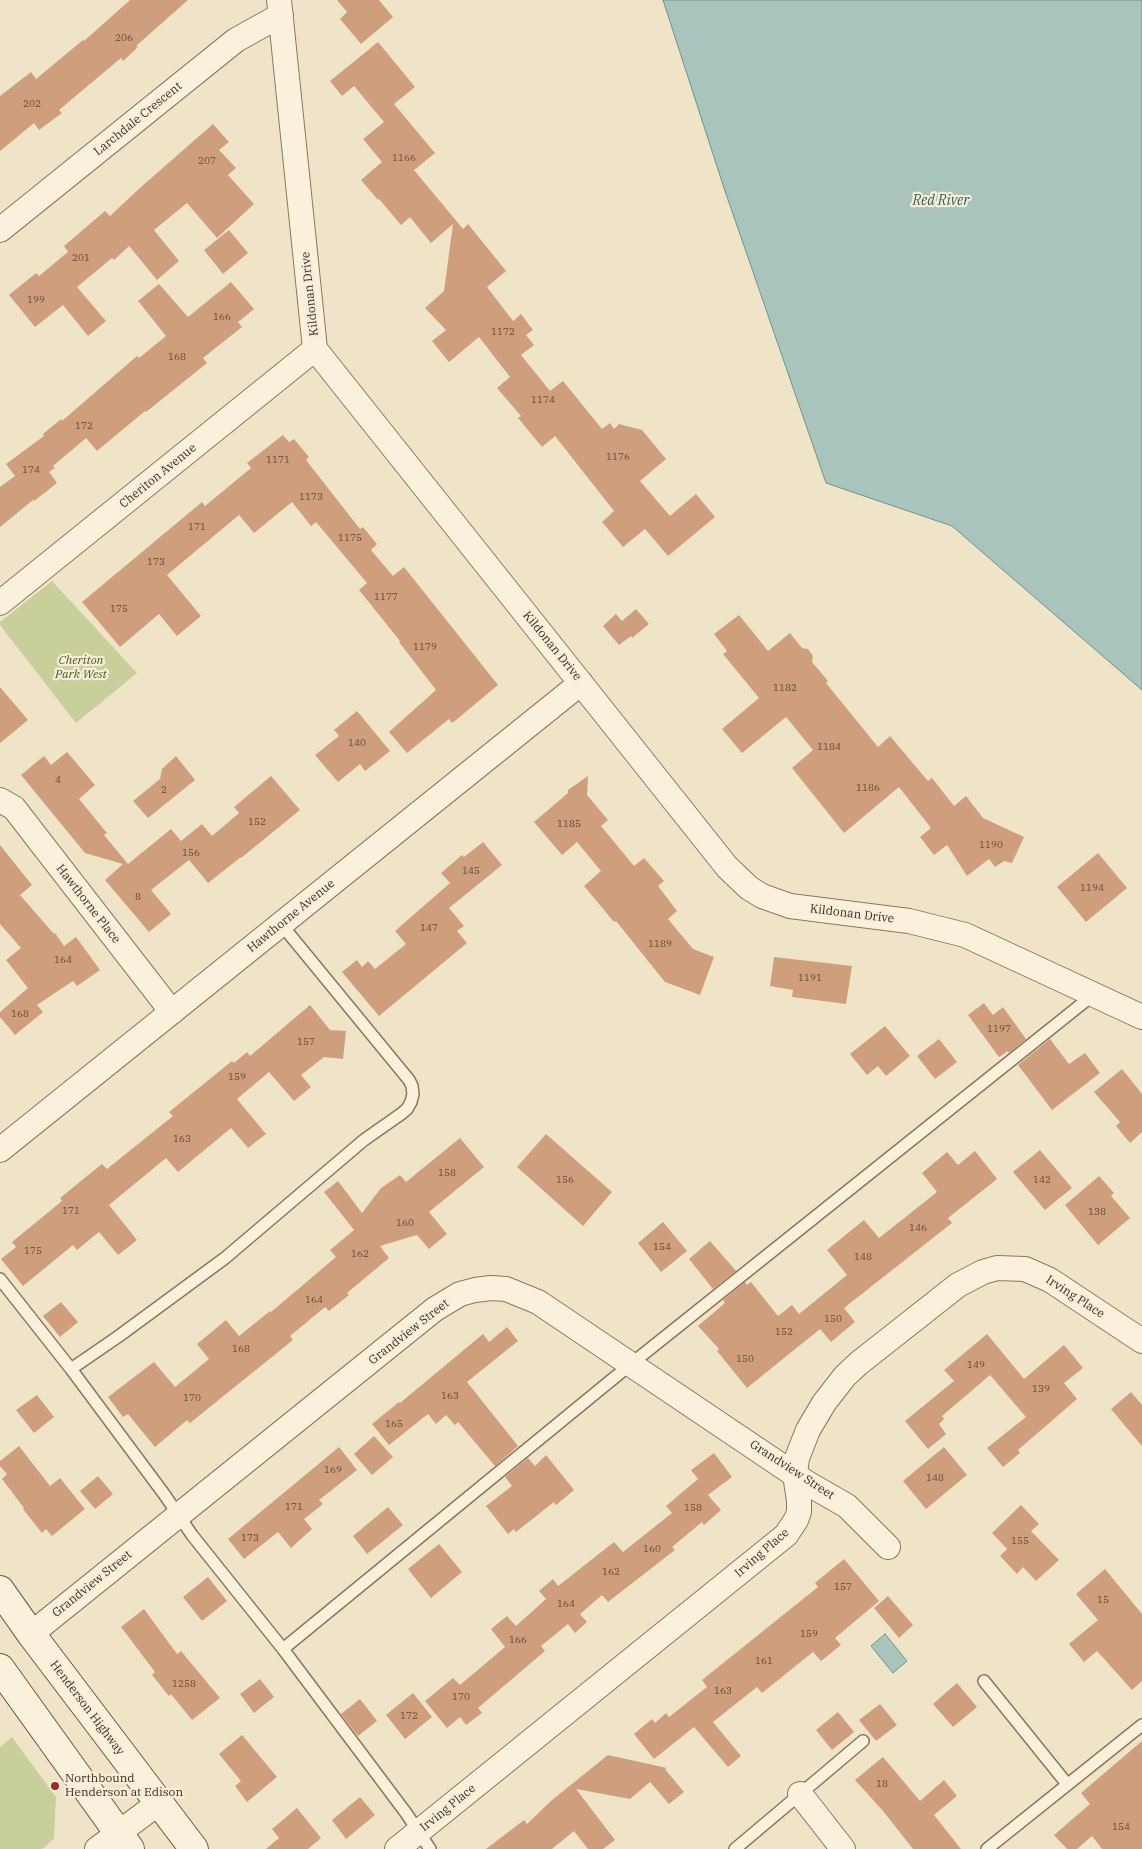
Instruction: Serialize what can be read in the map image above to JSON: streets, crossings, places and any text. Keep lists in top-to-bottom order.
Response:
{
  "streets": {
    "main road": ["Henderson Highway"],
    "street": [
      "Larchdale Crescent",
      "Kildonan Drive",
      "Cheriton Avenue",
      "Hawthorne Place",
      "Hawthorne Avenue",
      "Irving Place",
      "Grandview Street"
    ]
  },
  "crossings": [
    ["Larchdale Crescent", "Kildonan Drive"],
    ["Kildonan Drive", "Cheriton Avenue"],
    ["Kildonan Drive", "Hawthorne Avenue"],
    ["Hawthorne Place", "Hawthorne Avenue"],
    ["Irving Place", "Grandview Street"],
    ["Grandview Street", "Henderson Highway"]
  ],
  "water": ["Red River"],
  "parks": ["Cheriton Park West"],
  "places": ["Northbound Henderson at Edison"],
  "house_numbers": [
    "206",
    "202",
    "1166",
    "207",
    "201",
    "199",
    "166",
    "1172",
    "168",
    "1174",
    "172",
    "1176",
    "1171",
    "174",
    "1173",
    "171",
    "1175",
    "173",
    "1177",
    "175",
    "1179",
    "1182",
    "140",
    "1184",
    "4",
    "1186",
    "2",
    "152",
    "1185",
    "1190",
    "156",
    "145",
    "1194",
    "8",
    "147",
    "1189",
    "164",
    "1191",
    "168",
    "1197",
    "157",
    "159",
    "163",
    "158",
    "156",
    "142",
    "171",
    "138",
    "160",
    "146",
    "154",
    "175",
    "162",
    "148",
    "164",
    "150",
    "152",
    "168",
    "150",
    "149",
    "139",
    "163",
    "170",
    "165",
    "169",
    "148",
    "171",
    "158",
    "173",
    "155",
    "160",
    "162",
    "157",
    "15",
    "164",
    "159",
    "166",
    "161",
    "1258",
    "163",
    "170",
    "172",
    "18",
    "154"
  ]
}
